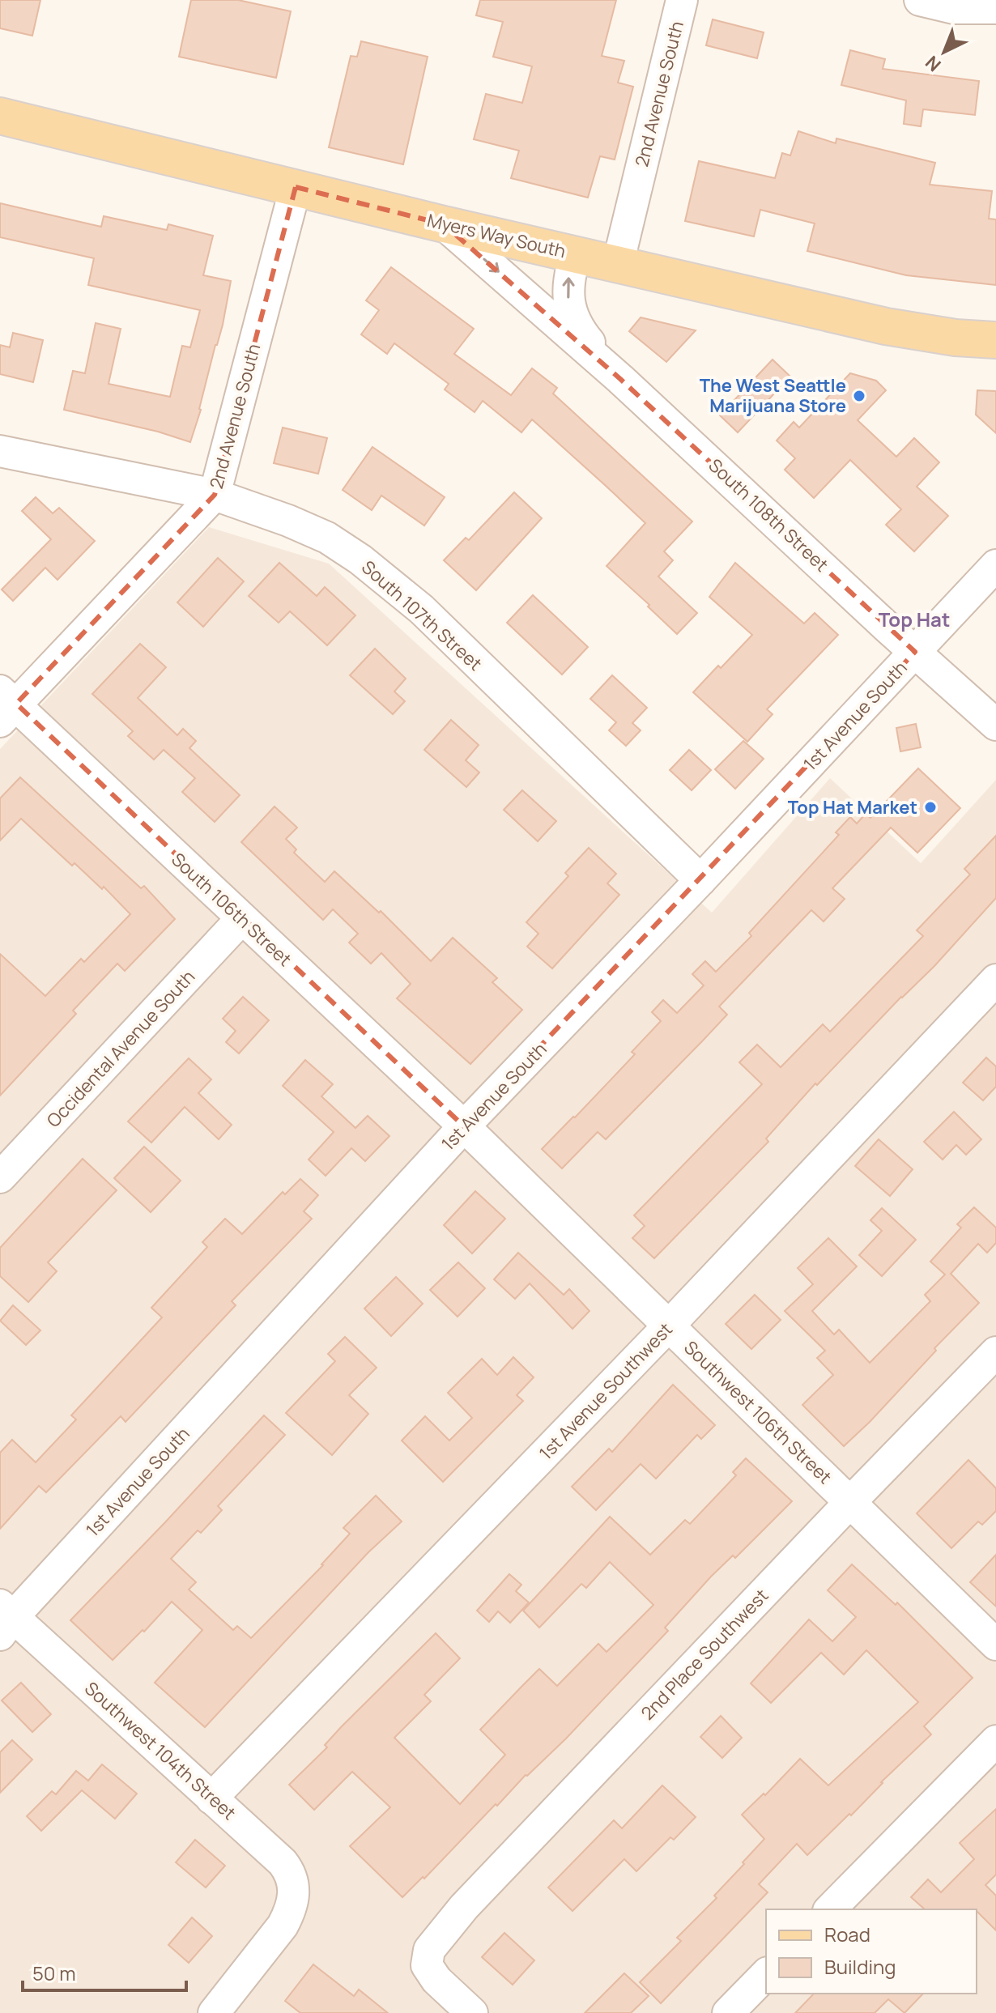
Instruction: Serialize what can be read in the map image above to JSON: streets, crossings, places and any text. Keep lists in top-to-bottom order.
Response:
{
  "streets": {
    "main road": ["Myers Way South"],
    "street": [
      "2nd Avenue South",
      "South 108th Street",
      "South 107th Street",
      "1st Avenue South",
      "South 106th Street",
      "Occidental Avenue South",
      "1st Avenue Southwest",
      "Southwest 106th Street",
      "2nd Place Southwest",
      "Southwest 104th Street"
    ]
  },
  "crossings": [
    ["2nd Avenue South", "Myers Way South"],
    ["2nd Avenue South", "South 107th Street"],
    ["2nd Avenue South", "South 106th Street"],
    ["Myers Way South", "South 108th Street"],
    ["South 108th Street", "1st Avenue South"],
    ["South 107th Street", "1st Avenue South"],
    ["1st Avenue South", "South 106th Street"],
    ["1st Avenue South", "Southwest 106th Street"],
    ["1st Avenue South", "Southwest 104th Street"],
    ["South 106th Street", "Occidental Avenue South"],
    ["South 106th Street", "Southwest 106th Street"],
    ["1st Avenue Southwest", "Southwest 106th Street"],
    ["1st Avenue Southwest", "Southwest 104th Street"],
    ["Southwest 106th Street", "2nd Place Southwest"]
  ],
  "districts": ["Top Hat"],
  "places": ["The West Seattle Marijuana Store", "Top Hat Market"],
  "legend": ["Road", "Building"],
  "scale_bar": "50 m",
  "north": "bottom left"
}
